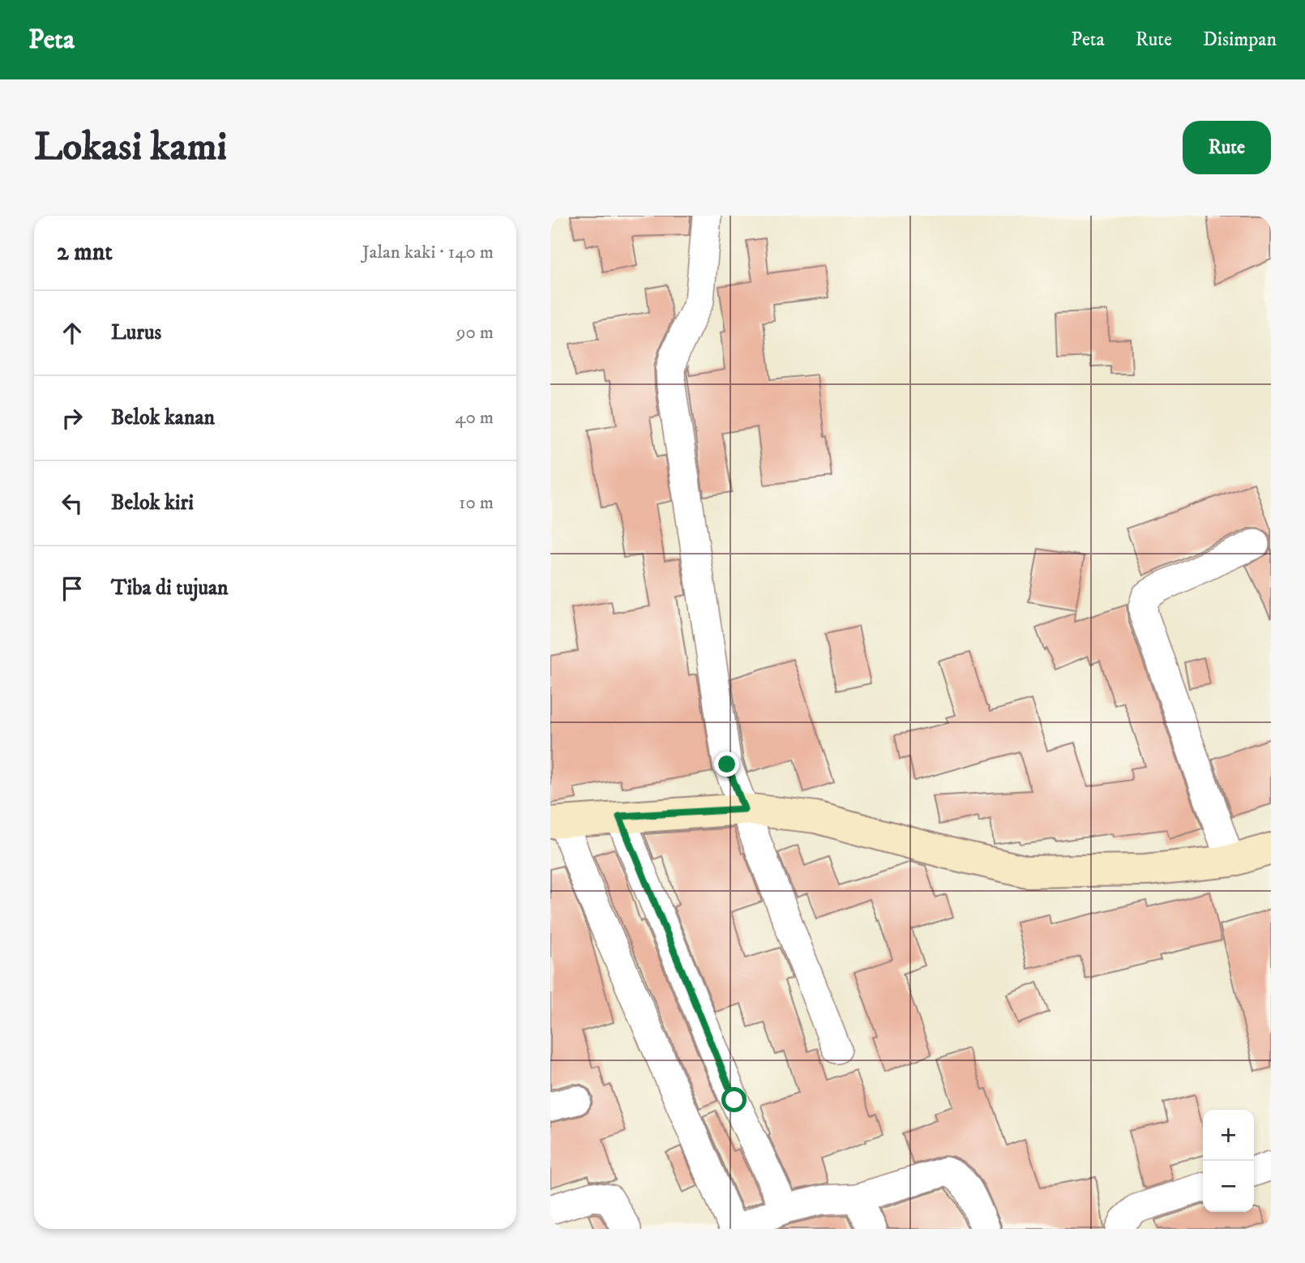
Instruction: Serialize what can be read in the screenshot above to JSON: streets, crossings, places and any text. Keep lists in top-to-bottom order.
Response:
{
  "page": {
    "header": "Peta",
    "nav": ["Peta", "Rute", "Disimpan"],
    "buttons": "Rute",
    "title": "Lokasi kami",
    "heading": ["2 mnt", "Jalan kaki · 140 m"],
    "list": [
      ["Lurus", "90 m"],
      ["Belok kanan", "40 m"],
      ["Belok kiri", "10 m"],
      "Tiba di tujuan"
    ],
    "map_buttons": ["+", "−"]
  }
}
